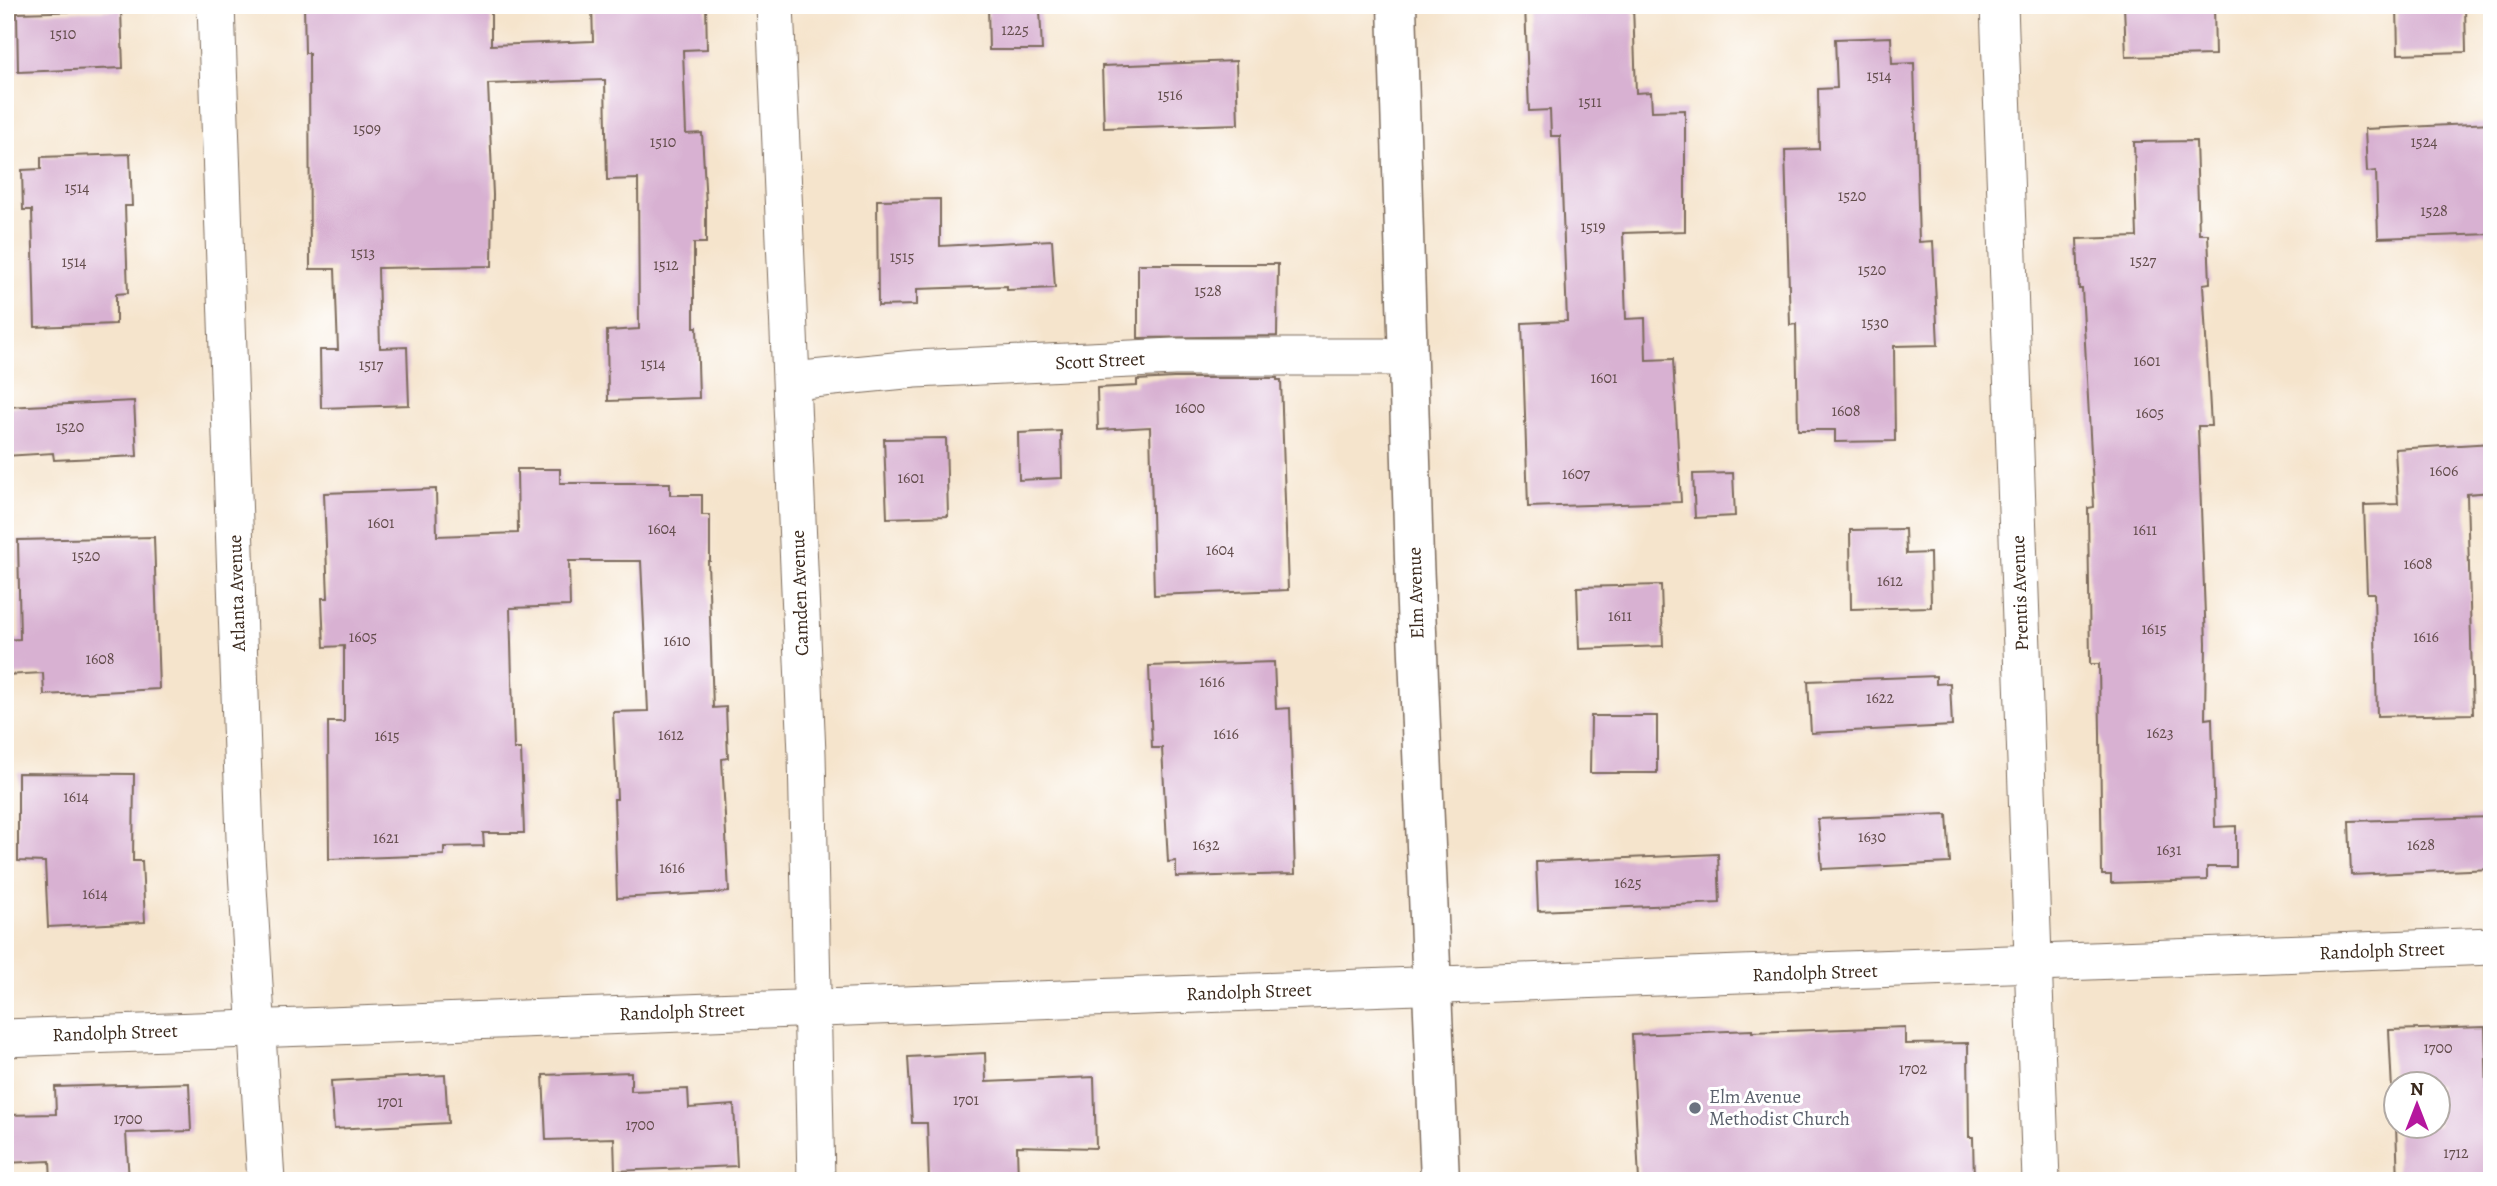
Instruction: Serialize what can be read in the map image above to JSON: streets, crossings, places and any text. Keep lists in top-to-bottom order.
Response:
{
  "streets": {
    "main road": ["Elm Avenue"],
    "street": [
      "Scott Street",
      "Atlanta Avenue",
      "Camden Avenue",
      "Prentis Avenue",
      "Randolph Street"
    ]
  },
  "crossings": [
    ["Scott Street", "Camden Avenue"],
    ["Scott Street", "Elm Avenue"],
    ["Atlanta Avenue", "Randolph Street"],
    ["Camden Avenue", "Randolph Street"],
    ["Elm Avenue", "Randolph Street"],
    ["Prentis Avenue", "Randolph Street"]
  ],
  "places": ["Elm Avenue Methodist Church"],
  "house_numbers": [
    "1225",
    "1510",
    "1514",
    "1516",
    "1511",
    "1509",
    "1510",
    "1524",
    "1514",
    "1520",
    "1528",
    "1519",
    "1513",
    "1515",
    "1527",
    "1514",
    "1512",
    "1520",
    "1528",
    "1530",
    "1601",
    "1514",
    "1517",
    "1601",
    "1600",
    "1608",
    "1605",
    "1520",
    "1606",
    "1607",
    "1601",
    "1601",
    "1604",
    "1611",
    "1604",
    "1520",
    "1608",
    "1612",
    "1611",
    "1615",
    "1605",
    "1616",
    "1610",
    "1608",
    "1616",
    "1622",
    "1623",
    "1616",
    "1612",
    "1615",
    "1614",
    "1630",
    "1621",
    "1632",
    "1628",
    "1631",
    "1616",
    "1625",
    "1614",
    "1700",
    "1702",
    "1701",
    "1701",
    "1700",
    "1700",
    "1712"
  ],
  "north": "top"
}
